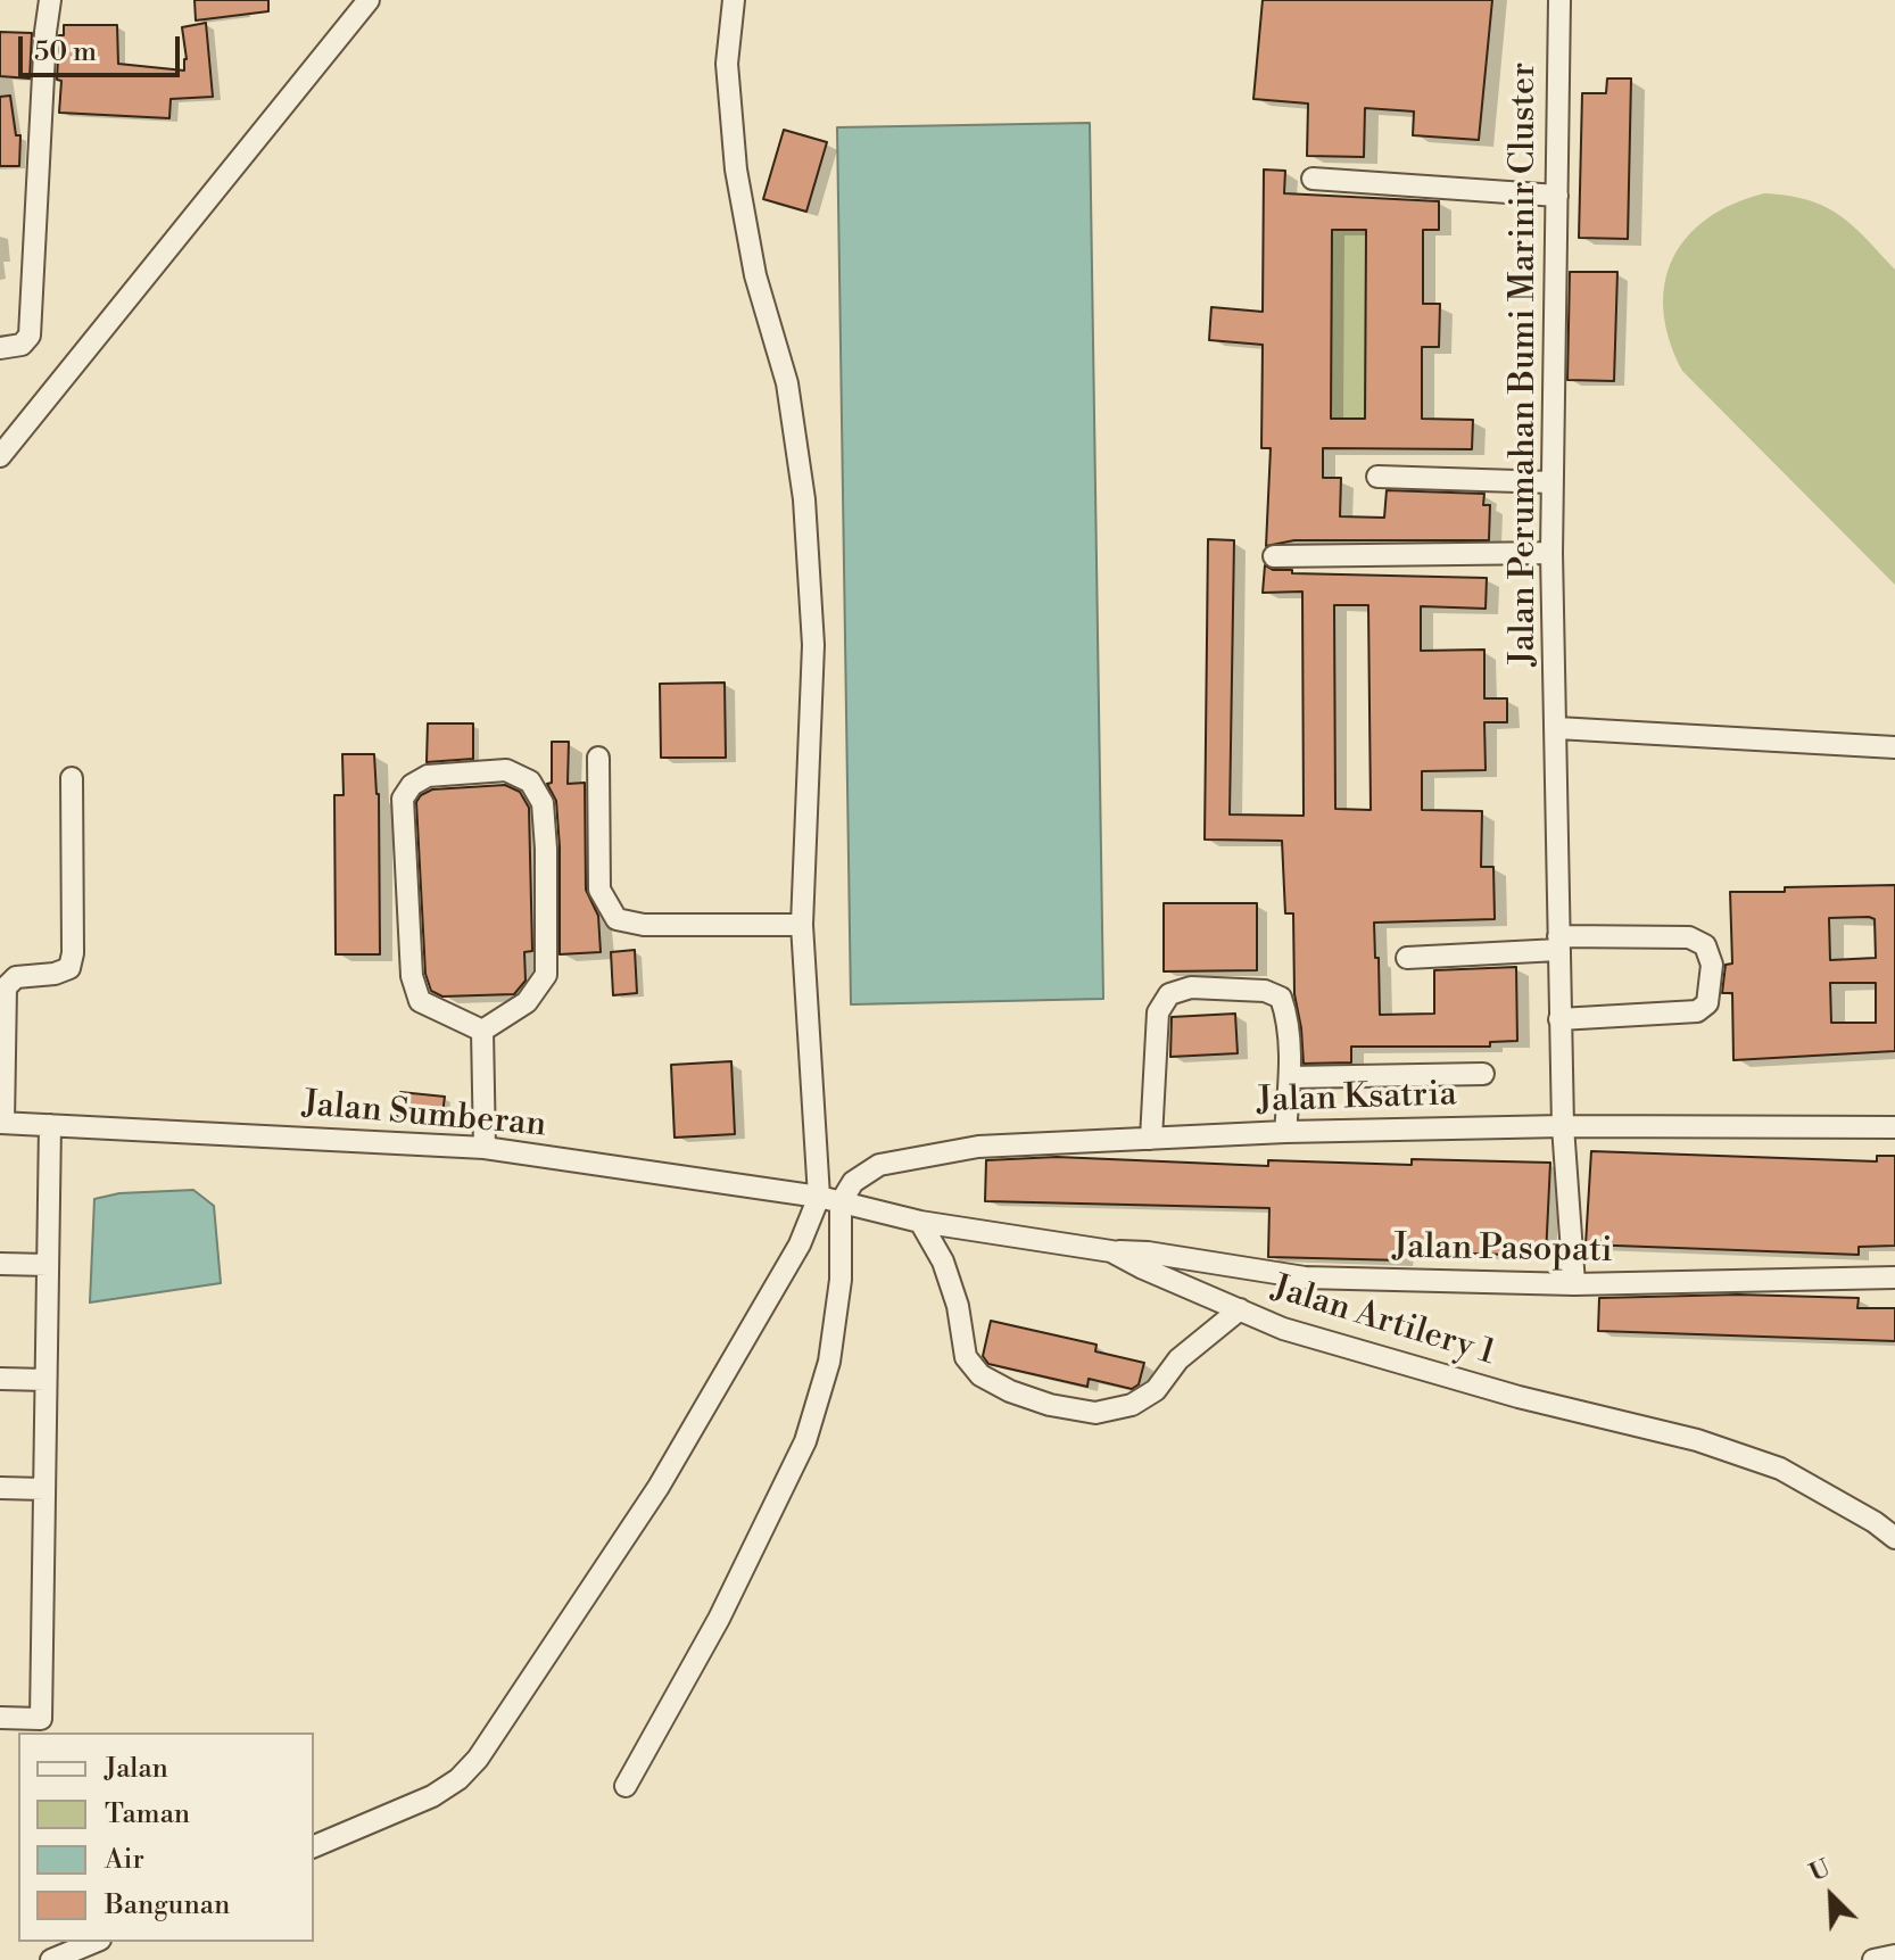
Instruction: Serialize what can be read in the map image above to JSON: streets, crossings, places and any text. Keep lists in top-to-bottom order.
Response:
{
  "streets": {
    "street": [
      "Jalan Perumahan Bumi Marinir Cluster",
      "Jalan Ksatria",
      "Jalan Sumberan",
      "Jalan Pasopati",
      "Jalan Artilery 1"
    ]
  },
  "crossings": [
    ["Jalan Perumahan Bumi Marinir Cluster", "Jalan Ksatria"],
    ["Jalan Perumahan Bumi Marinir Cluster", "Jalan Pasopati"],
    ["Jalan Ksatria", "Jalan Sumberan"],
    ["Jalan Ksatria", "Jalan Artilery 1"],
    ["Jalan Sumberan", "Jalan Artilery 1"],
    ["Jalan Pasopati", "Jalan Artilery 1"]
  ],
  "legend": [
    "Jalan",
    "Taman",
    "Air",
    "Bangunan"
  ],
  "scale_bar": "50 m",
  "north": "top left"
}
